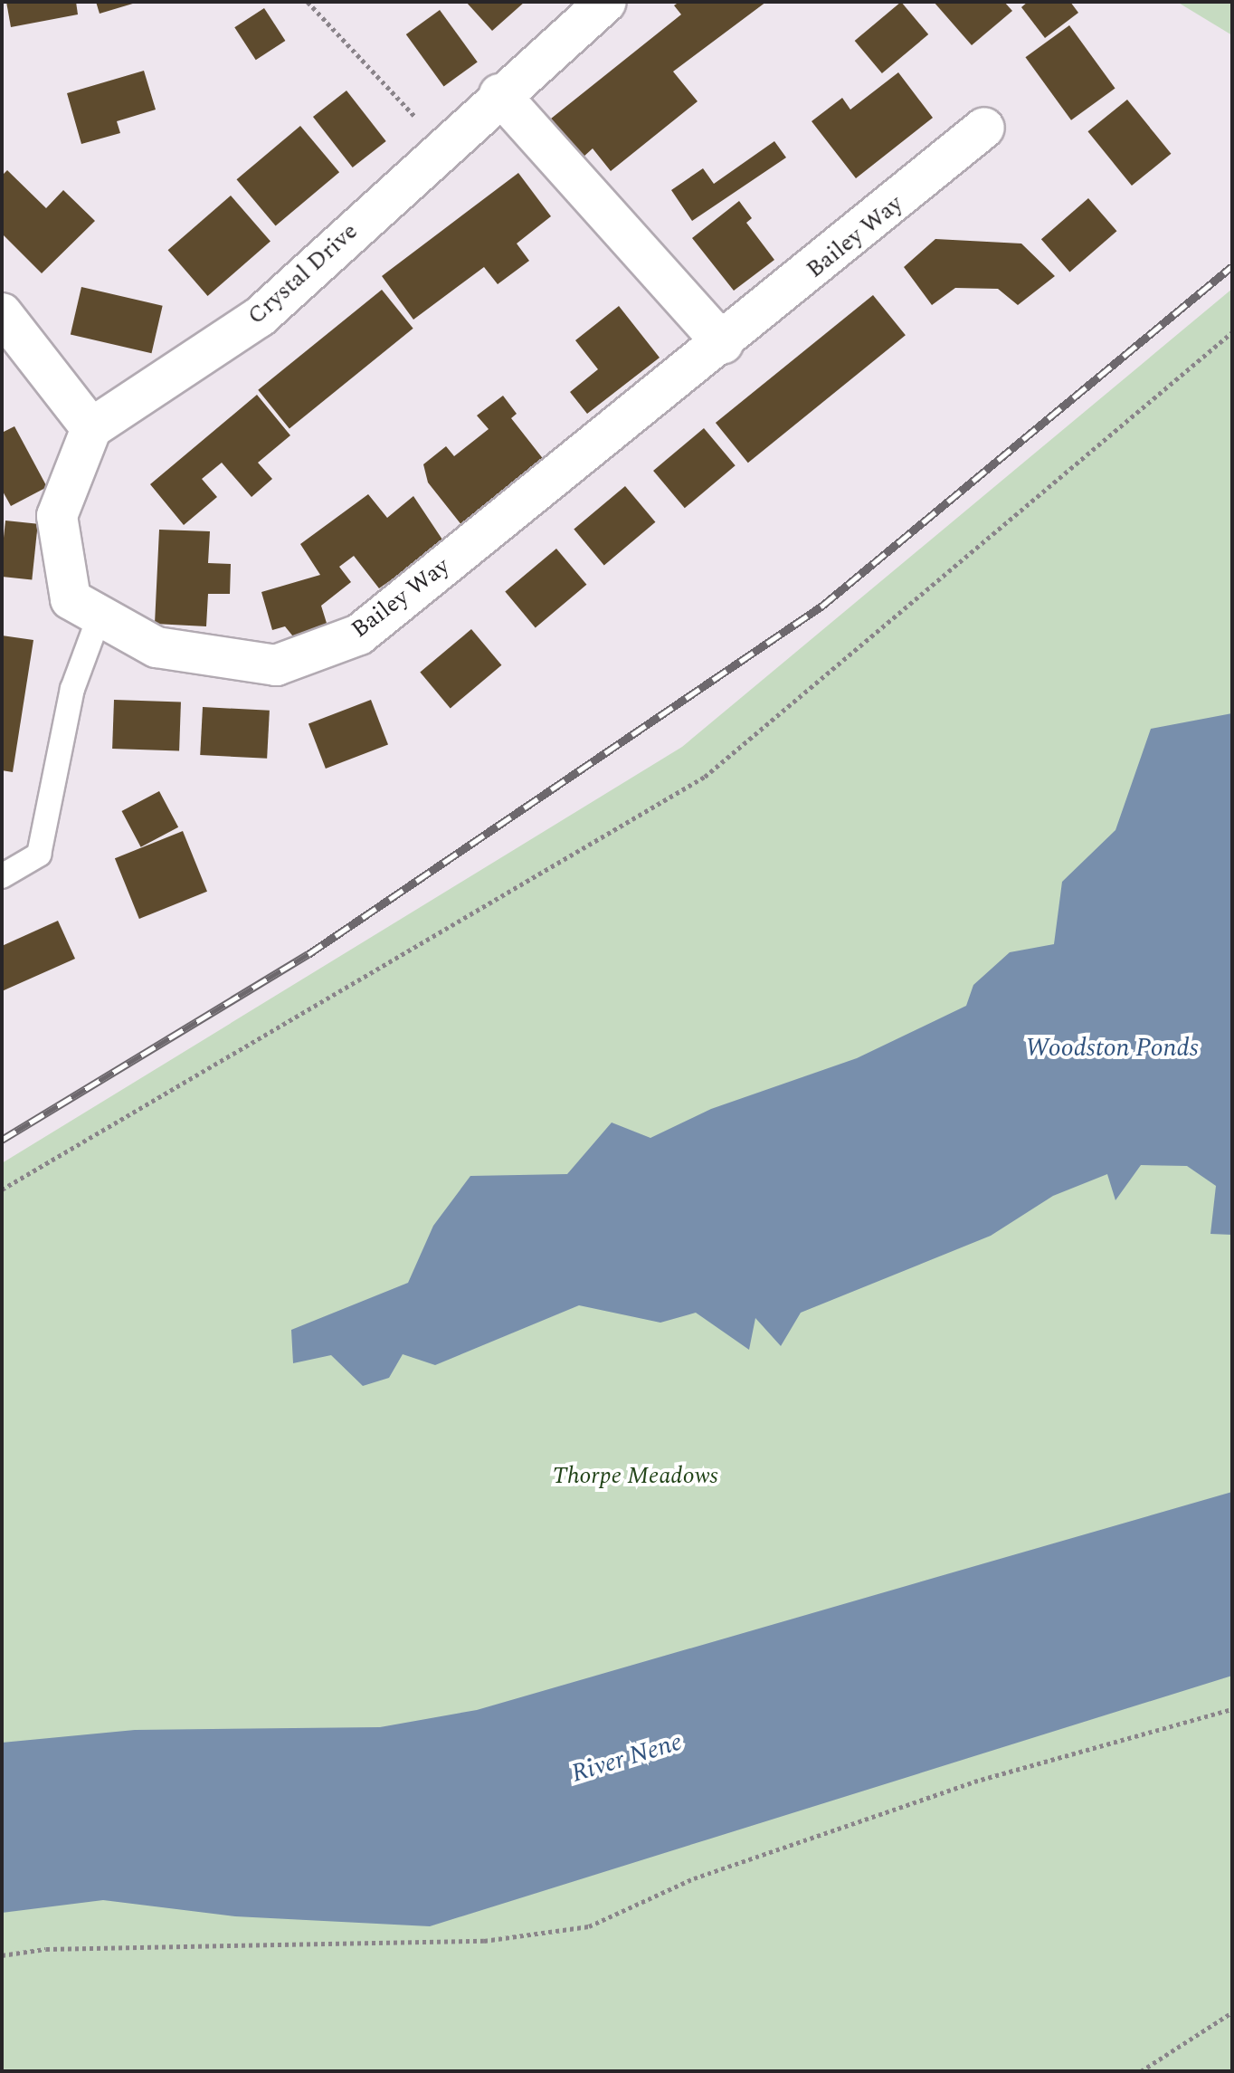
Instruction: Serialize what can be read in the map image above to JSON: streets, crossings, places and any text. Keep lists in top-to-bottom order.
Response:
{
  "streets": {
    "street": ["Bailey Way", "Crystal Drive"]
  },
  "crossings": [
    ["Bailey Way", "Crystal Drive"]
  ],
  "water": ["Woodston Ponds", "River Nene"],
  "parks": ["Thorpe Meadows"]
}
